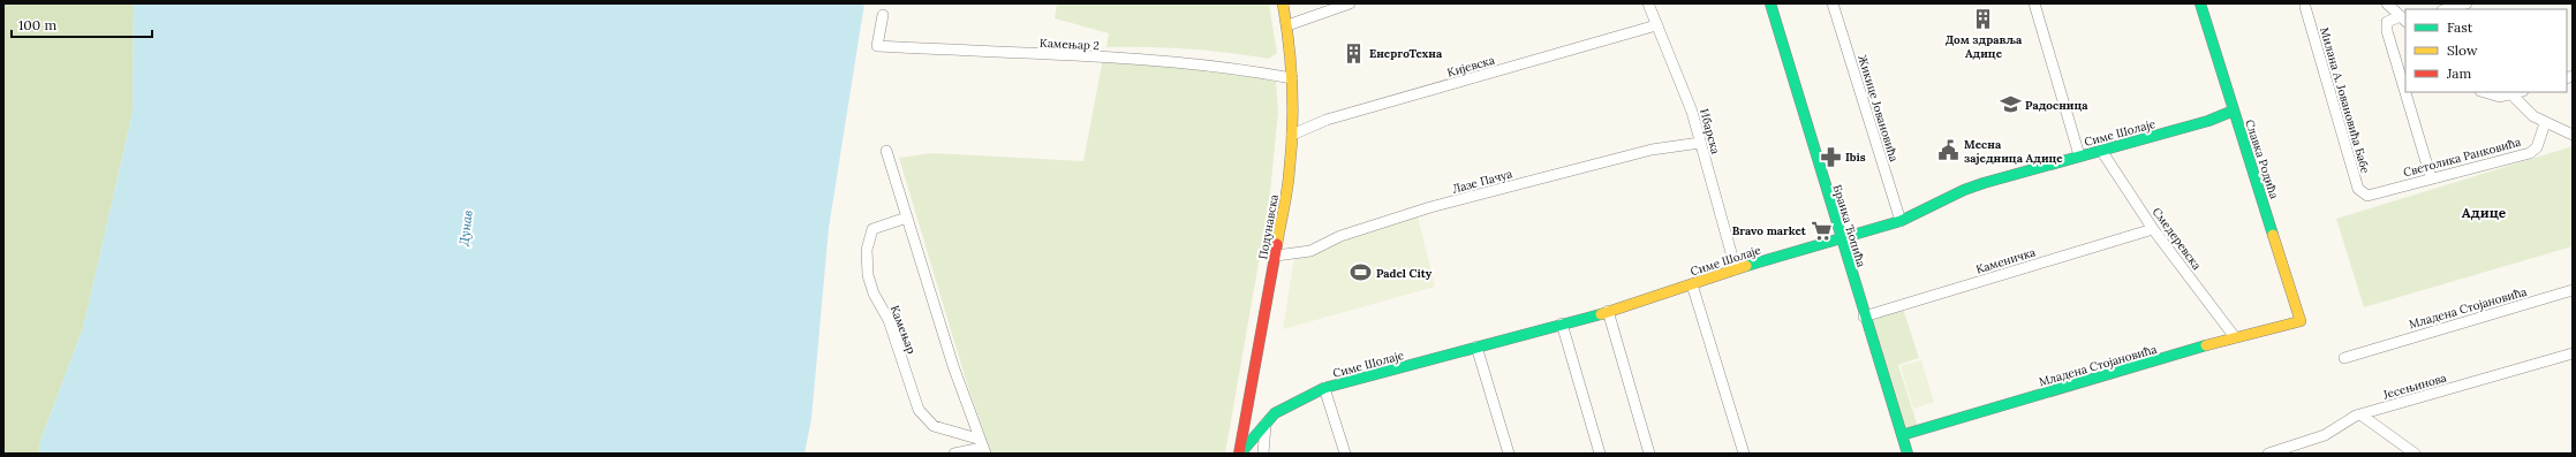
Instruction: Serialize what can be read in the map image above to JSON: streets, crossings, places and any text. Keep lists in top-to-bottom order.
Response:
{
  "streets": {
    "street": [
      "Камењар 2",
      "Кијевска",
      "Милана А. Јовановића Бабе",
      "Жикице Јовановића",
      "Ибарска",
      "Симе Шолаје",
      "Светолика Ранковића",
      "Славка Родића",
      "Лазе Пачуа",
      "Бранка Ћопића",
      "Подунавска",
      "Смедеревска",
      "Каменичка",
      "Младена Стојановића",
      "Камењар",
      "Јесењинова"
    ]
  },
  "crossings": [
    ["Камењар 2", "Подунавска"],
    ["Кијевска", "Ибарска"],
    ["Кијевска", "Подунавска"],
    ["Милана А. Јовановића Бабе", "Светолика Ранковића"],
    ["Жикице Јовановића", "Симе Шолаје"],
    ["Ибарска", "Симе Шолаје"],
    ["Ибарска", "Лазе Пачуа"],
    ["Симе Шолаје", "Славка Родића"],
    ["Симе Шолаје", "Бранка Ћопића"],
    ["Симе Шолаје", "Подунавска"],
    ["Симе Шолаје", "Смедеревска"],
    ["Славка Родића", "Младена Стојановића"],
    ["Лазе Пачуа", "Подунавска"],
    ["Бранка Ћопића", "Каменичка"],
    ["Бранка Ћопића", "Младена Стојановића"],
    ["Смедеревска", "Каменичка"],
    ["Смедеревска", "Младена Стојановића"]
  ],
  "districts": ["Адице"],
  "water": ["Дунав"],
  "places": {
    "building": ["Дом здравља Адице", "ЕнергоТехна"],
    "school or university": ["Радосница"],
    "public building": ["Месна заједница Адице"],
    "pharmacy": ["Ibis"],
    "supermarket": ["Bravo market"],
    "sports": ["Padel City"]
  },
  "legend": ["Fast", "Slow", "Jam"],
  "scale_bar": "100 m"
}
